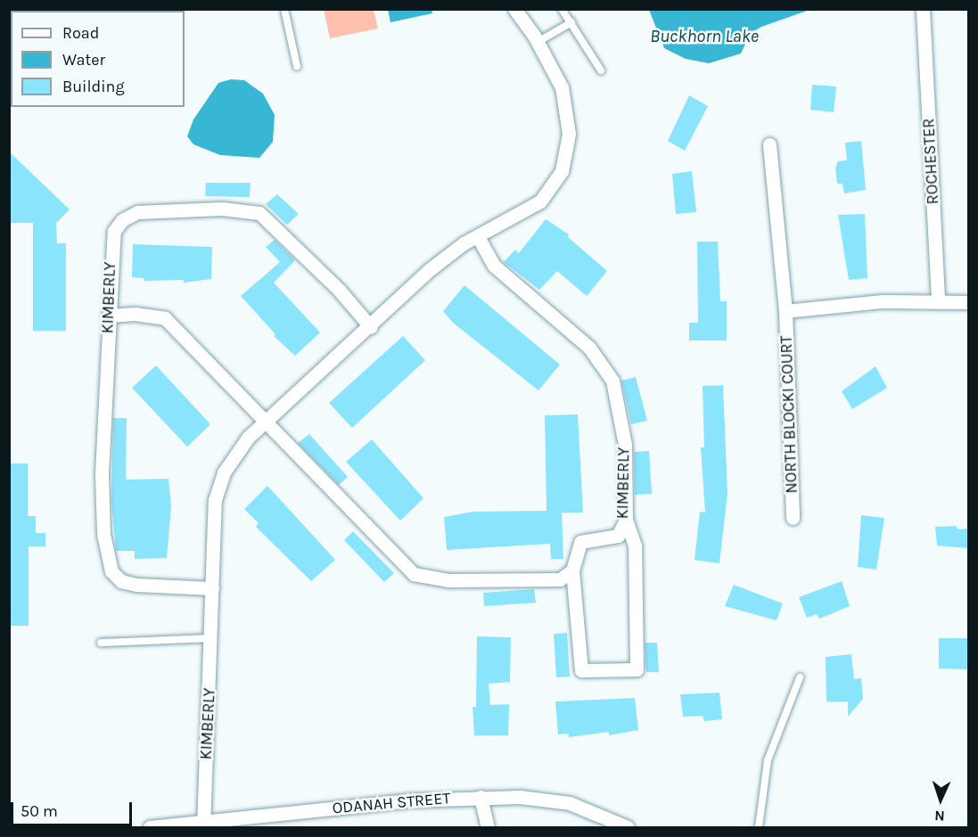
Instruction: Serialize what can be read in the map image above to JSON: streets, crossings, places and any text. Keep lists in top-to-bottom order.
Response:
{
  "streets": {
    "street": [
      "ROCHESTER",
      "KIMBERLY",
      "NORTH BLOCKI COURT",
      "ODANAH STREET"
    ]
  },
  "crossings": [
    ["KIMBERLY", "ODANAH STREET"]
  ],
  "water": ["Buckhorn Lake"],
  "legend": ["Road", "Water", "Building"],
  "scale_bar": "50 m",
  "north": "bottom"
}
